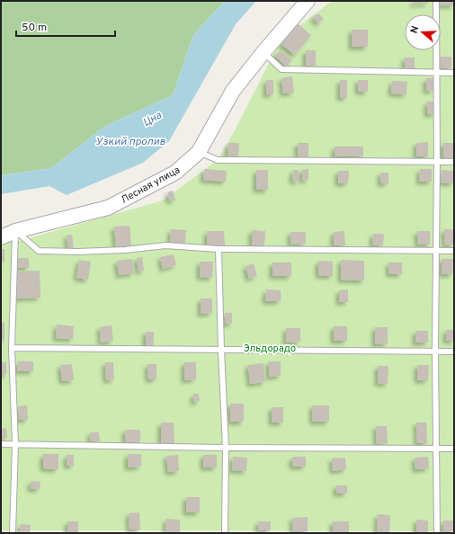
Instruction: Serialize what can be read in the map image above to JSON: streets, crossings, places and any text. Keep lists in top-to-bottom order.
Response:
{
  "streets": {
    "street": ["Лесная улица"]
  },
  "water": ["Цна", "Узкий пролив"],
  "parks": ["Эльдорадо"],
  "scale_bar": "50 m",
  "north": "left"
}
